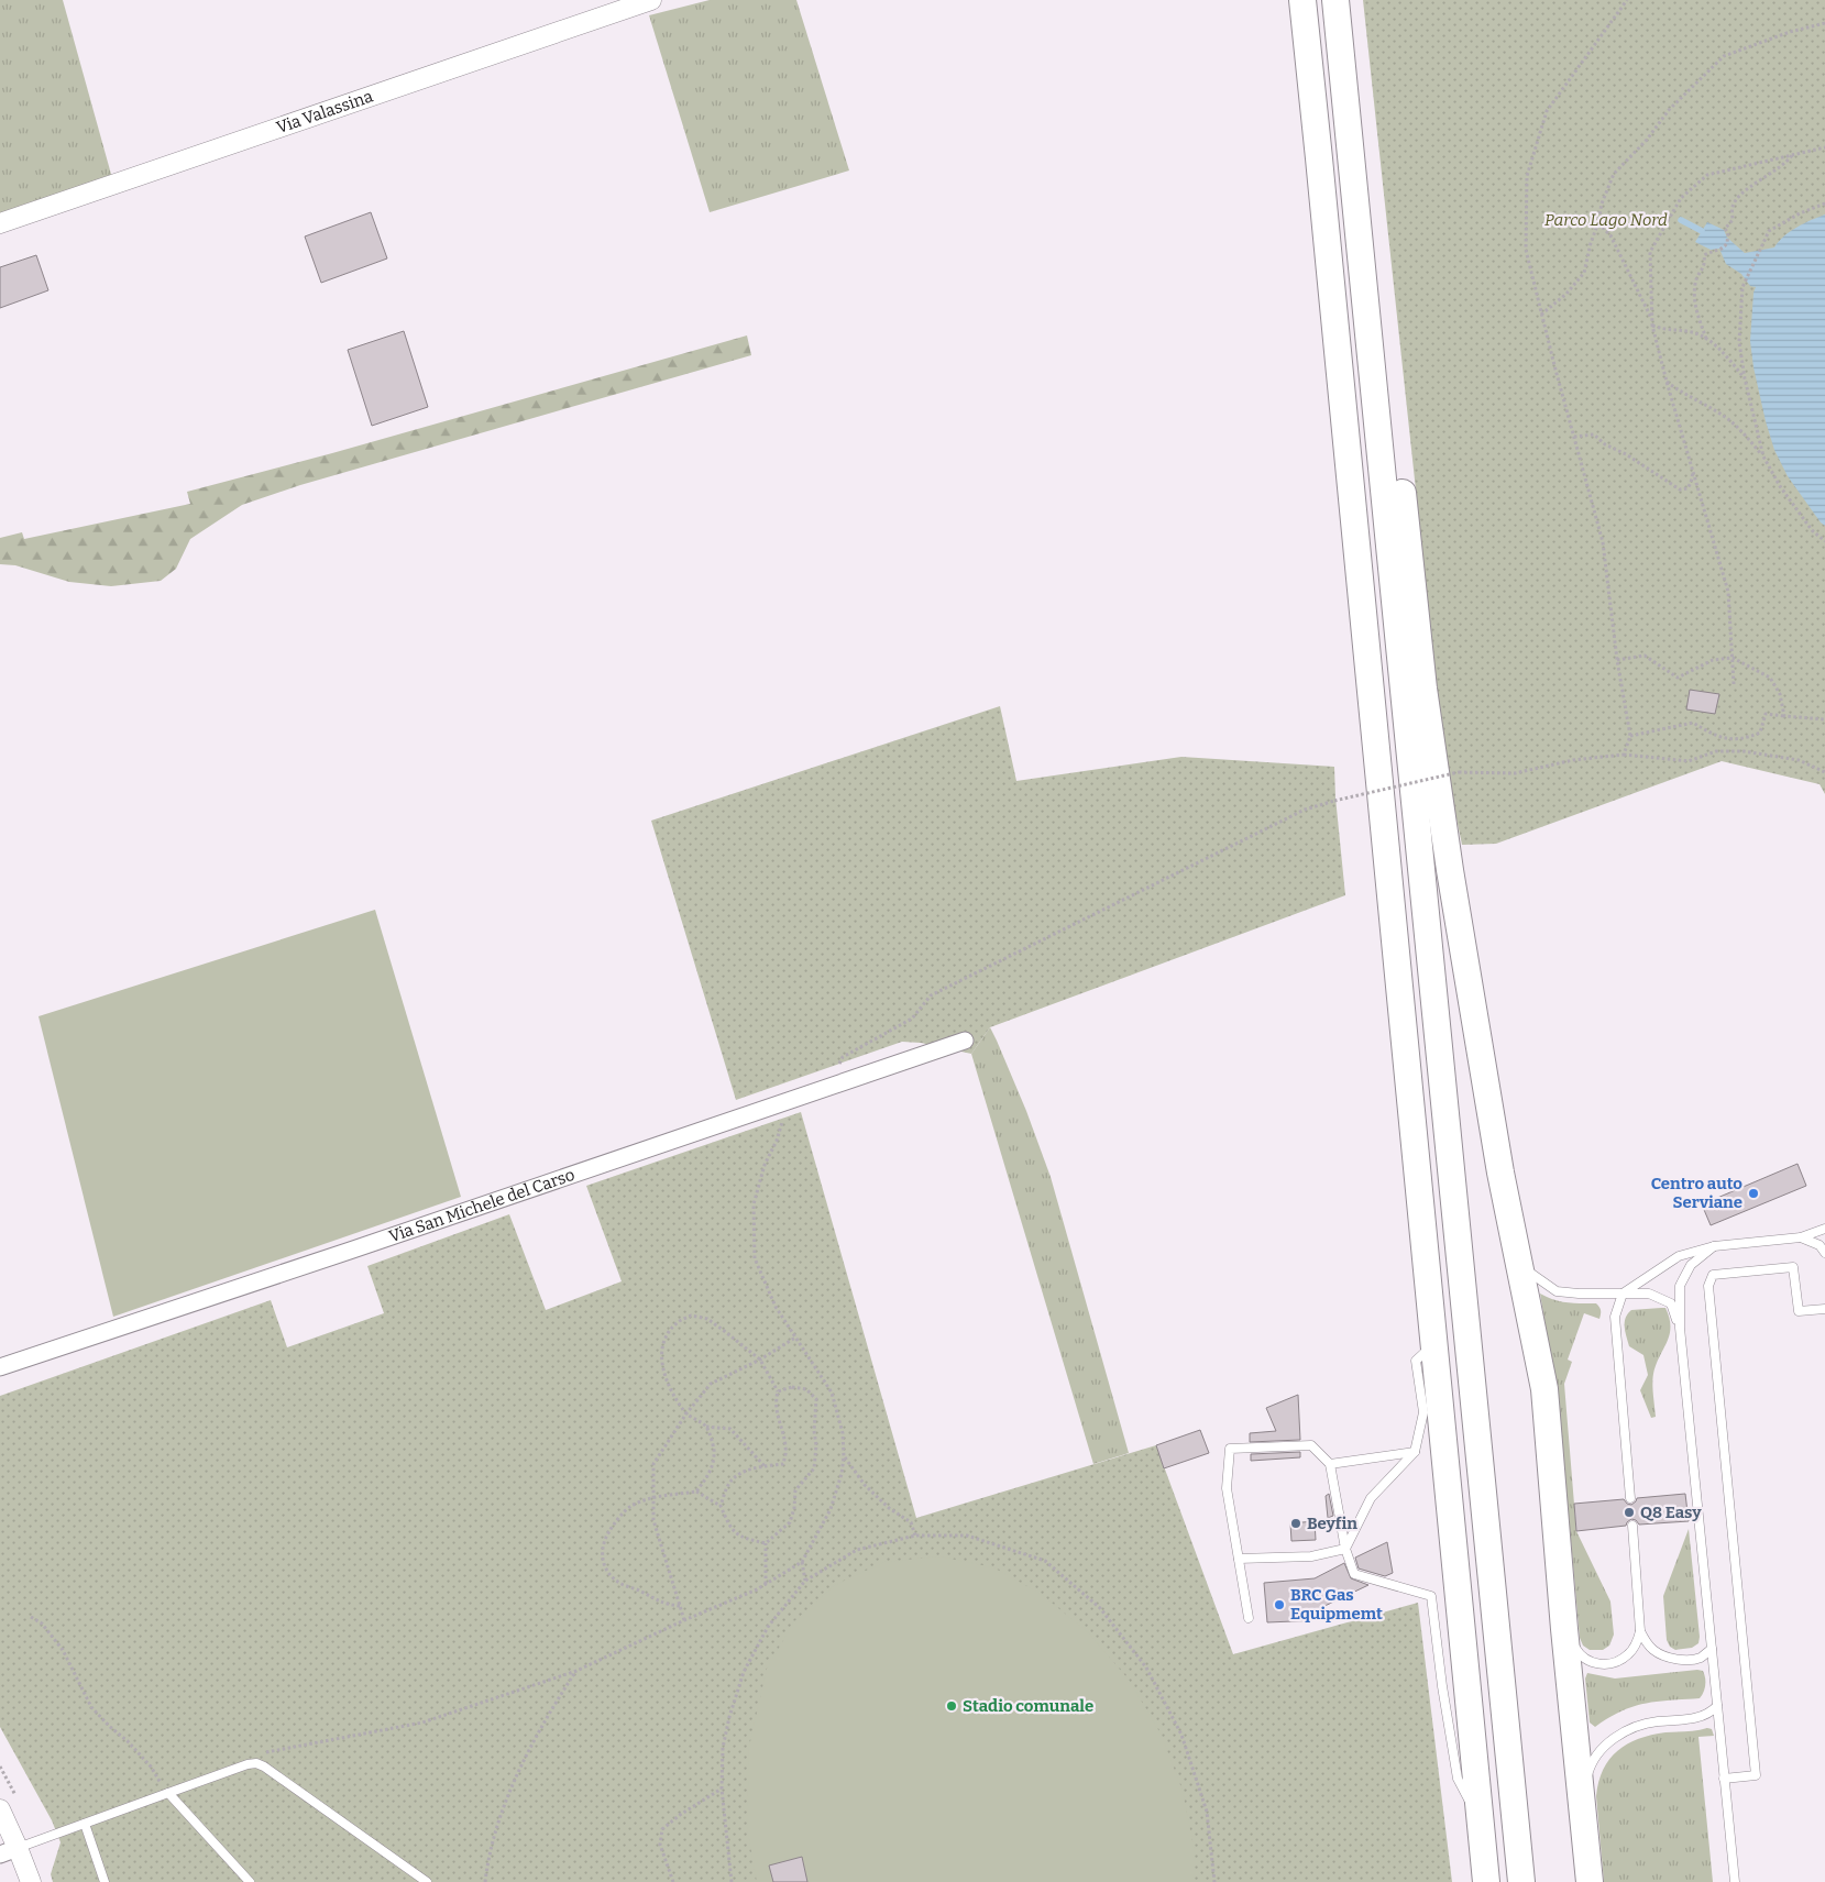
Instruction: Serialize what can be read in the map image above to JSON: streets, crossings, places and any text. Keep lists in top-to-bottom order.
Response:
{
  "streets": {
    "street": ["Via Valassina", "Via San Michele del Carso"]
  },
  "parks": ["Parco Lago Nord"],
  "places": [
    "Centro auto Serviane",
    "Q8 Easy",
    "Beyfin",
    "BRC Gas Equipmemt",
    "Stadio comunale"
  ]
}
